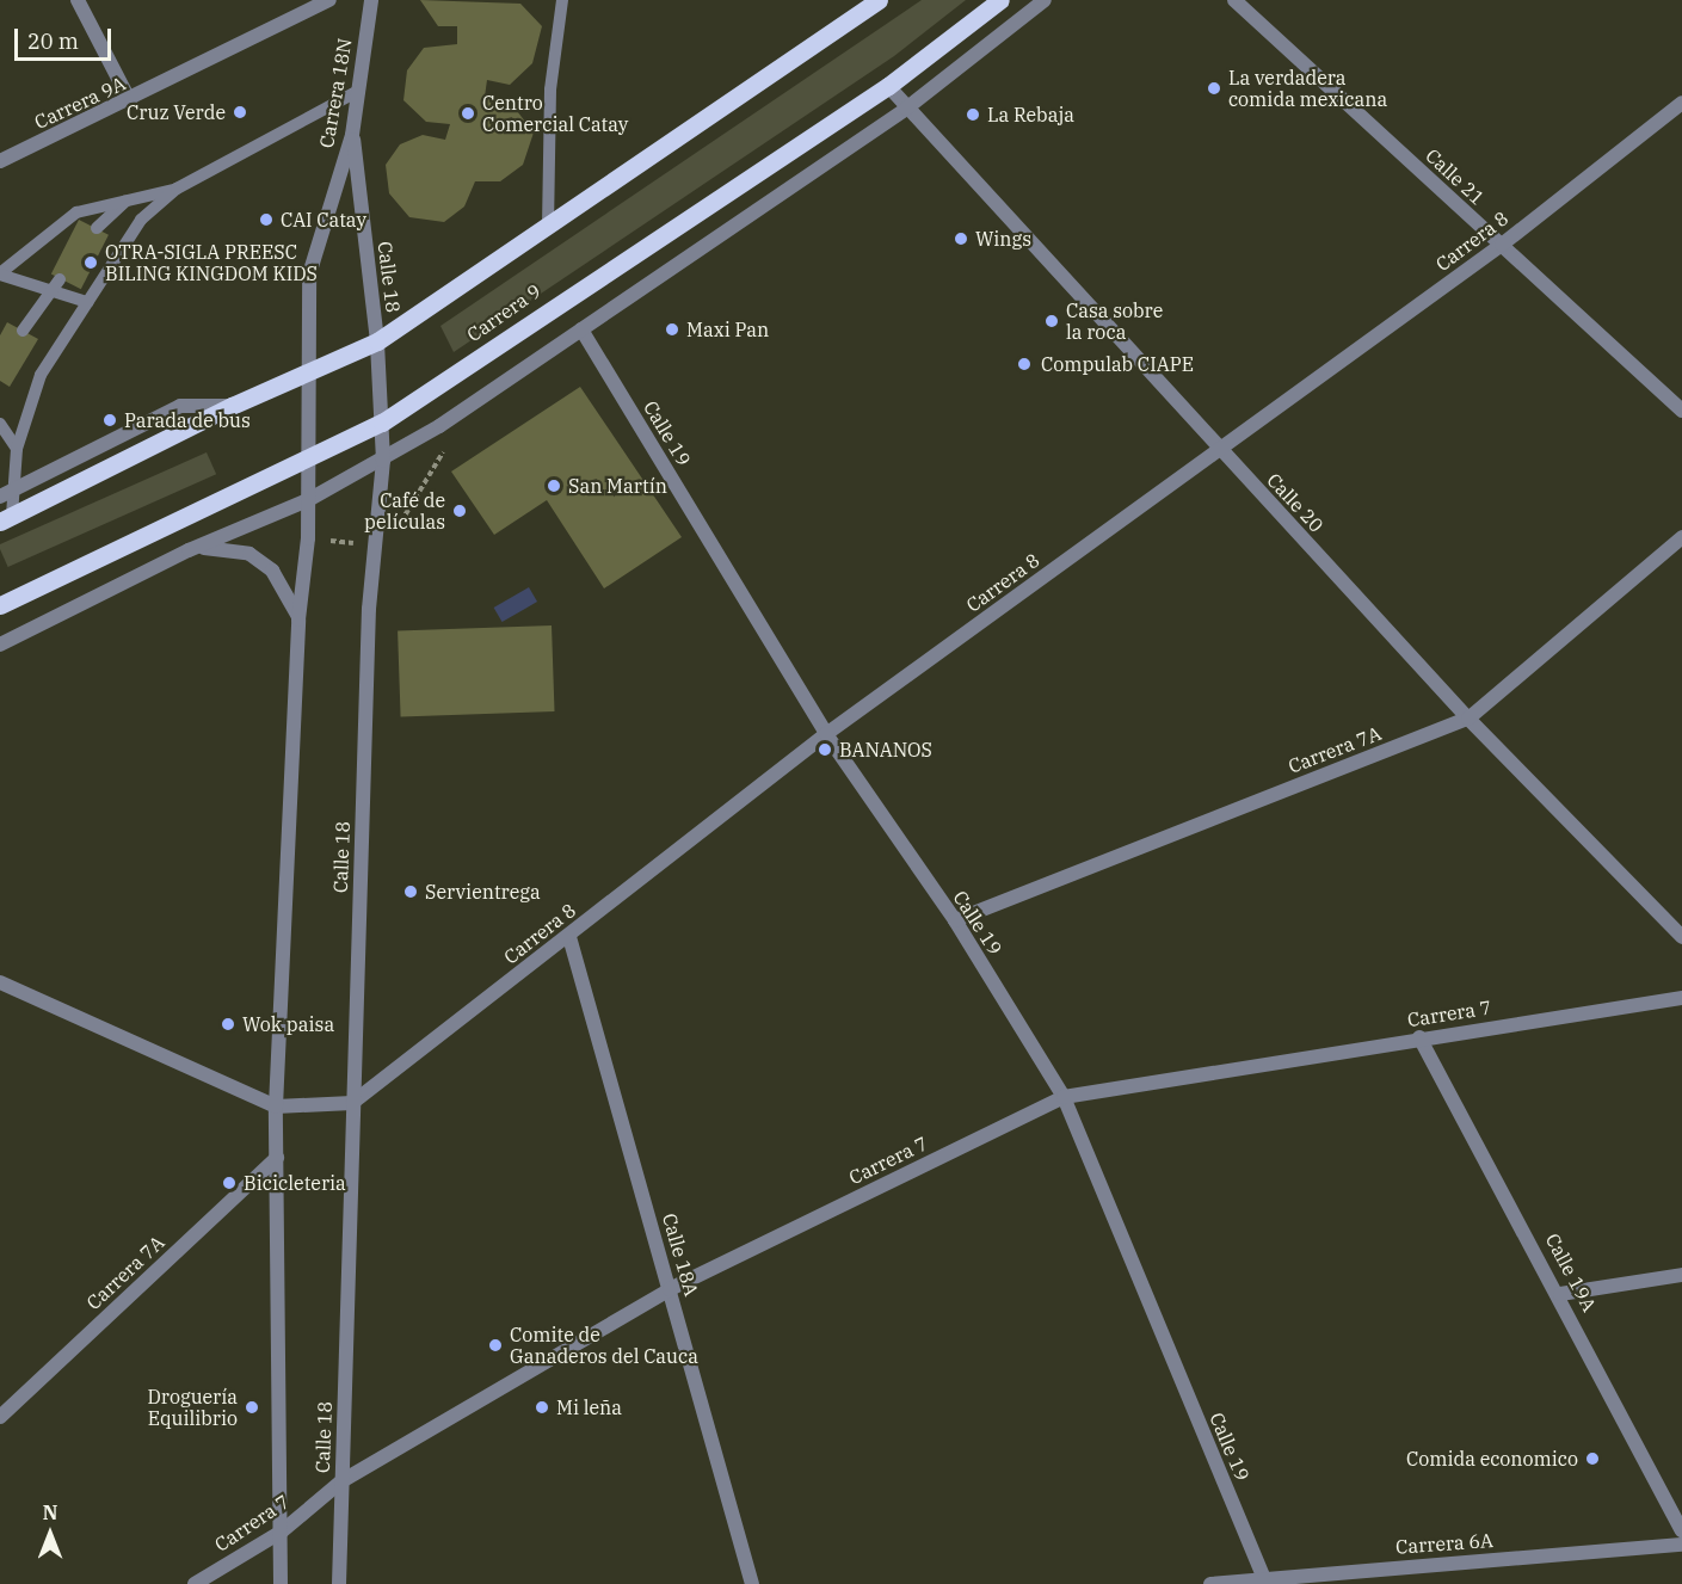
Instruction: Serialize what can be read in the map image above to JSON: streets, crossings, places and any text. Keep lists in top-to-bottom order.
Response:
{
  "streets": {
    "main road": ["Carrera 9"],
    "street": [
      "Carrera 18N",
      "Carrera 9A",
      "Calle 21",
      "Carrera 8",
      "Calle 18",
      "Calle 19",
      "Calle 20",
      "Carrera 7A",
      "Carrera 7",
      "Calle 18A",
      "Calle 19A",
      "Carrera 6A"
    ]
  },
  "crossings": [
    ["Carrera 18N", "Calle 18"],
    ["Calle 21", "Carrera 8"],
    ["Carrera 8", "Calle 18"],
    ["Carrera 8", "Calle 19"],
    ["Carrera 8", "Calle 20"],
    ["Carrera 8", "Calle 18A"],
    ["Calle 18", "Carrera 9"],
    ["Calle 18", "Carrera 7"],
    ["Carrera 9", "Calle 20"],
    ["Calle 19", "Carrera 7A"],
    ["Calle 19", "Carrera 7"],
    ["Calle 19", "Carrera 6A"],
    ["Calle 20", "Carrera 7A"],
    ["Carrera 7", "Calle 18A"],
    ["Carrera 7", "Calle 19A"]
  ],
  "places": [
    "La verdadera comida mexicana",
    "Cruz Verde",
    "Centro Comercial Catay",
    "La Rebaja",
    "CAI Catay",
    "Wings",
    "OTRA-SIGLA PREESC BILING KINGDOM KIDS",
    "Casa sobre la roca",
    "Maxi Pan",
    "Compulab CIAPE",
    "Parada de bus",
    "San Martín",
    "Café de películas",
    "BANANOS",
    "Servientrega",
    "Wok paisa",
    "Bicicleteria",
    "Comite de Ganaderos del Cauca",
    "Droguería Equilibrio",
    "Mi leña",
    "Comida economico"
  ],
  "scale_bar": "20 m",
  "north": "top"
}
